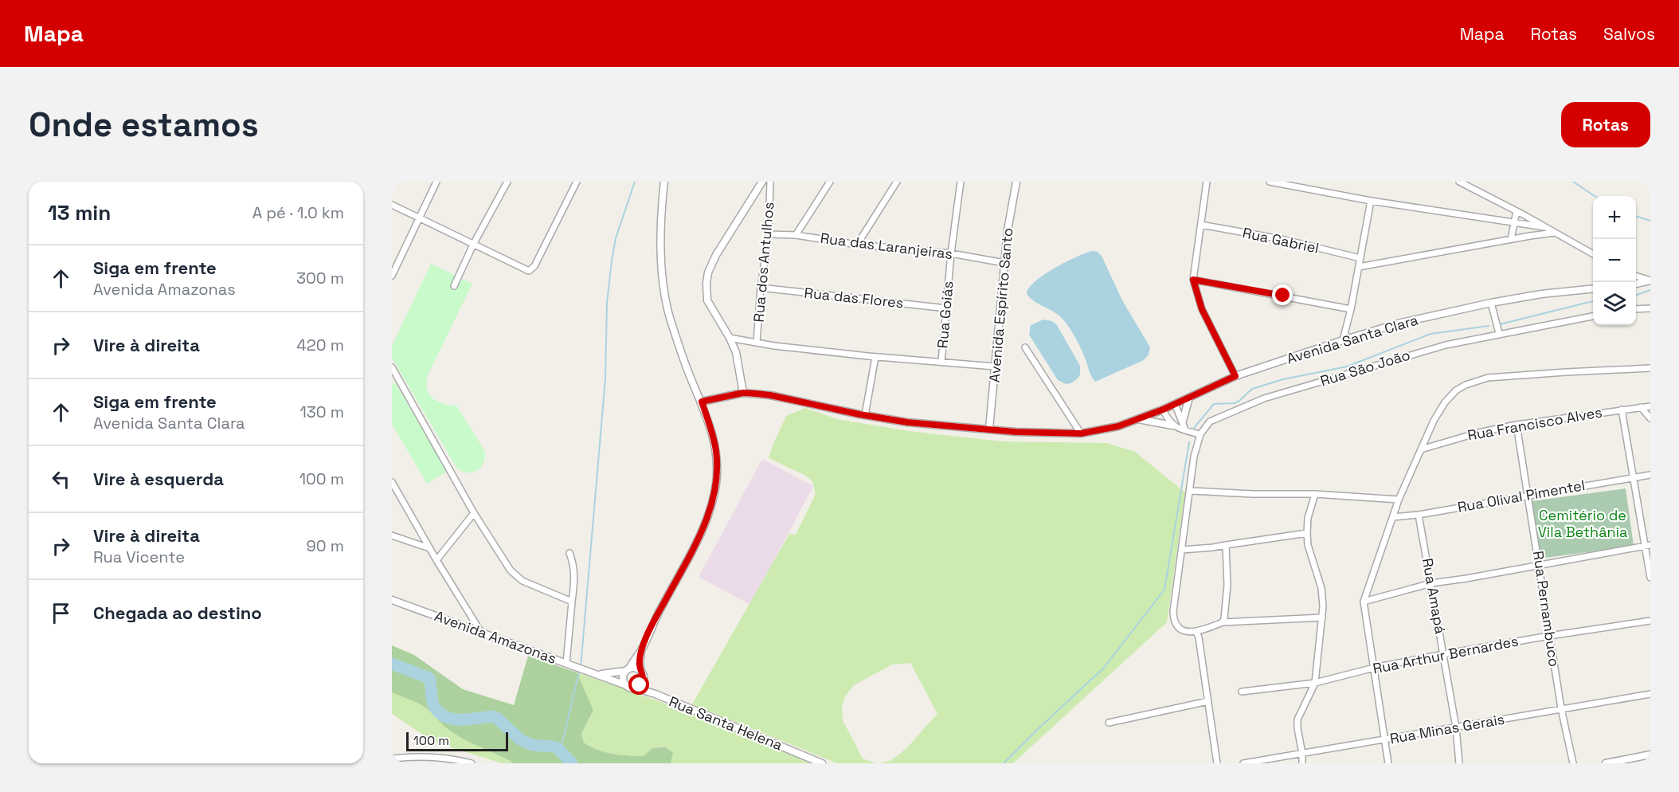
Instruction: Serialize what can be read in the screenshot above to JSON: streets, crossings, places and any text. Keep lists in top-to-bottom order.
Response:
{
  "streets": {
    "street": [
      "Rua Gabriel",
      "Rua das Laranjeiras",
      "Rua dos Antulhos",
      "Rua das Flores",
      "Avenida Espírito Santo",
      "Rua Goiás",
      "Avenida Santa Clara",
      "Rua São João",
      "Rua Francisco Alves",
      "Rua Olival Pimentel",
      "Rua Amapá",
      "Rua Pernambuco",
      "Avenida Amazonas",
      "Rua Arthur Bernardes",
      "Rua Santa Helena",
      "Rua Minas Gerais"
    ]
  },
  "crossings": [
    ["Rua das Laranjeiras", "Rua dos Antulhos"],
    ["Rua das Laranjeiras", "Avenida Espírito Santo"],
    ["Rua das Laranjeiras", "Rua Goiás"],
    ["Rua dos Antulhos", "Rua das Flores"],
    ["Rua das Flores", "Rua Goiás"],
    ["Avenida Espírito Santo", "Avenida Santa Clara"],
    ["Rua Francisco Alves", "Rua Pernambuco"],
    ["Rua Olival Pimentel", "Rua Amapá"],
    ["Rua Olival Pimentel", "Rua Pernambuco"],
    ["Rua Amapá", "Rua Arthur Bernardes"],
    ["Rua Amapá", "Rua Minas Gerais"],
    ["Rua Pernambuco", "Rua Arthur Bernardes"],
    ["Rua Pernambuco", "Rua Minas Gerais"],
    ["Avenida Amazonas", "Rua Santa Helena"]
  ],
  "parks": ["Cemitério de Vila Bethânia"],
  "scale_bar": "100 m",
  "page": {
    "header": "Mapa",
    "nav": ["Mapa", "Rotas", "Salvos"],
    "buttons": "Rotas",
    "title": "Onde estamos",
    "heading": ["13 min", "A pé · 1.0 km"],
    "map_buttons": ["+", "−"],
    "list": [
      ["Siga em frente", "Avenida Amazonas", "300 m"],
      ["Vire à direita", "420 m"],
      ["Siga em frente", "Avenida Santa Clara", "130 m"],
      ["Vire à esquerda", "100 m"],
      ["Vire à direita", "Rua Vicente", "90 m"],
      "Chegada ao destino"
    ],
    "scale": "100 m"
  }
}
